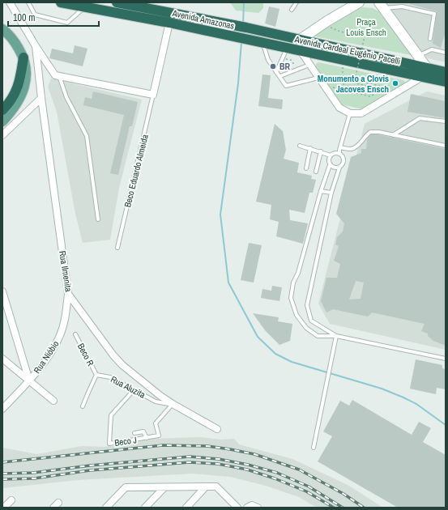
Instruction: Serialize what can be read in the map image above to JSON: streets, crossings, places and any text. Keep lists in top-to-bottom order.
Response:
{
  "streets": {
    "highway": ["Avenida Amazonas", "Avenida Cardeal Eugênio Pacelli"],
    "street": ["Rua Ilmenita", "Rua Nióbio"],
    "lane": [
      "Beco Eduardo Almeida",
      "Beco R",
      "Rua Aluzita",
      "Beco J"
    ]
  },
  "crossings": [
    ["Avenida Amazonas", "Avenida Cardeal Eugênio Pacelli"],
    ["Rua Ilmenita", "Rua Nióbio"],
    ["Rua Ilmenita", "Rua Aluzita"],
    ["Beco R", "Rua Aluzita"],
    ["Rua Aluzita", "Beco J"]
  ],
  "parks": ["Praça Louis Ensch"],
  "places": ["BR", "Monumento a Clovis Jacoves Ensch"],
  "scale_bar": "100 m"
}
